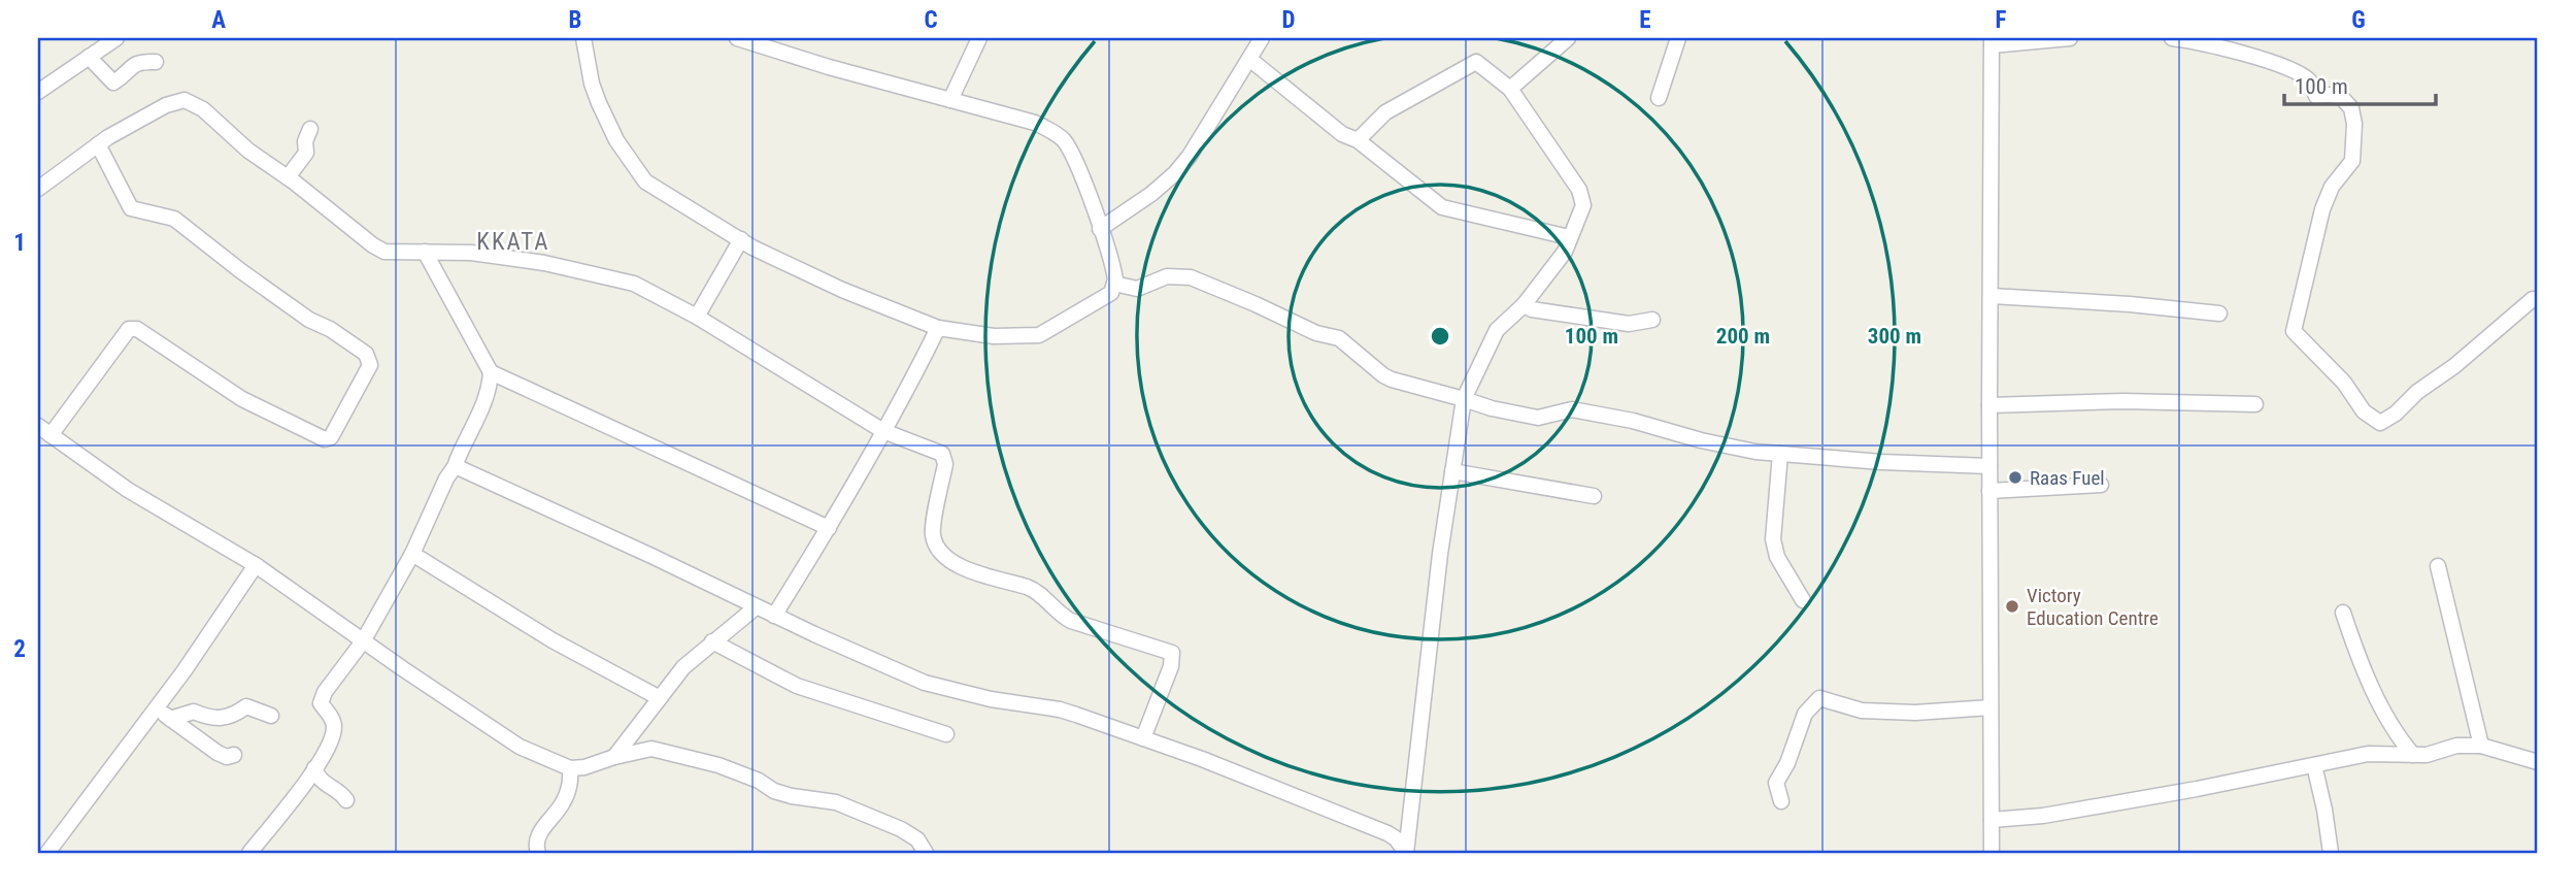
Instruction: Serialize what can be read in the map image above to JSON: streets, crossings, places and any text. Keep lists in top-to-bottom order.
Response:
{
  "districts": ["KKATA"],
  "places": ["Raas Fuel", "Victory Education Centre"],
  "scale_bar": "100 m",
  "grid": {
    "columns": [
      "A",
      "B",
      "C",
      "D",
      "E",
      "F",
      "G"
    ],
    "rows": ["1", "2"]
  },
  "rings": ["100 m", "200 m", "300 m"]
}
